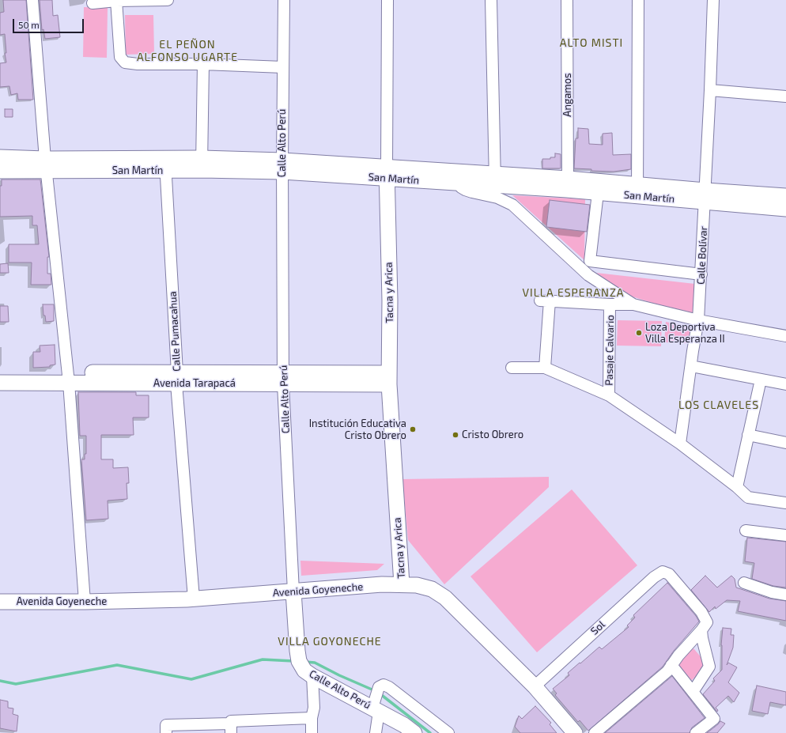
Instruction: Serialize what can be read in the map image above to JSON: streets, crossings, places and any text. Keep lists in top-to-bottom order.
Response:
{
  "streets": {
    "street": [
      "Angamos",
      "Calle Alto Perú",
      "San Martín",
      "Calle Bolívar",
      "Tacna y Arica",
      "Calle Pumacahua",
      "Pasaje Calvario",
      "Avenida Tarapacá",
      "Avenida Goyeneche",
      "Sol"
    ]
  },
  "crossings": [
    ["Angamos", "San Martín"],
    ["Calle Alto Perú", "San Martín"],
    ["Calle Alto Perú", "Avenida Tarapacá"],
    ["Calle Alto Perú", "Avenida Goyeneche"],
    ["San Martín", "Calle Bolívar"],
    ["San Martín", "Tacna y Arica"],
    ["San Martín", "Calle Pumacahua"],
    ["Tacna y Arica", "Avenida Tarapacá"],
    ["Tacna y Arica", "Avenida Goyeneche"],
    ["Calle Pumacahua", "Avenida Tarapacá"],
    ["Calle Pumacahua", "Avenida Goyeneche"],
    ["Avenida Goyeneche", "Sol"]
  ],
  "districts": [
    "ALTO MISTI",
    "EL PEÑON ALFONSO UGARTE",
    "VILLA ESPERANZA",
    "LOS CLAVELES",
    "VILLA GOYONECHE"
  ],
  "places": ["Loza Deportiva Villa Esperanza II", "Institución Educativa Cristo Obrero", "Cristo Obrero"],
  "scale_bar": "50 m"
}
